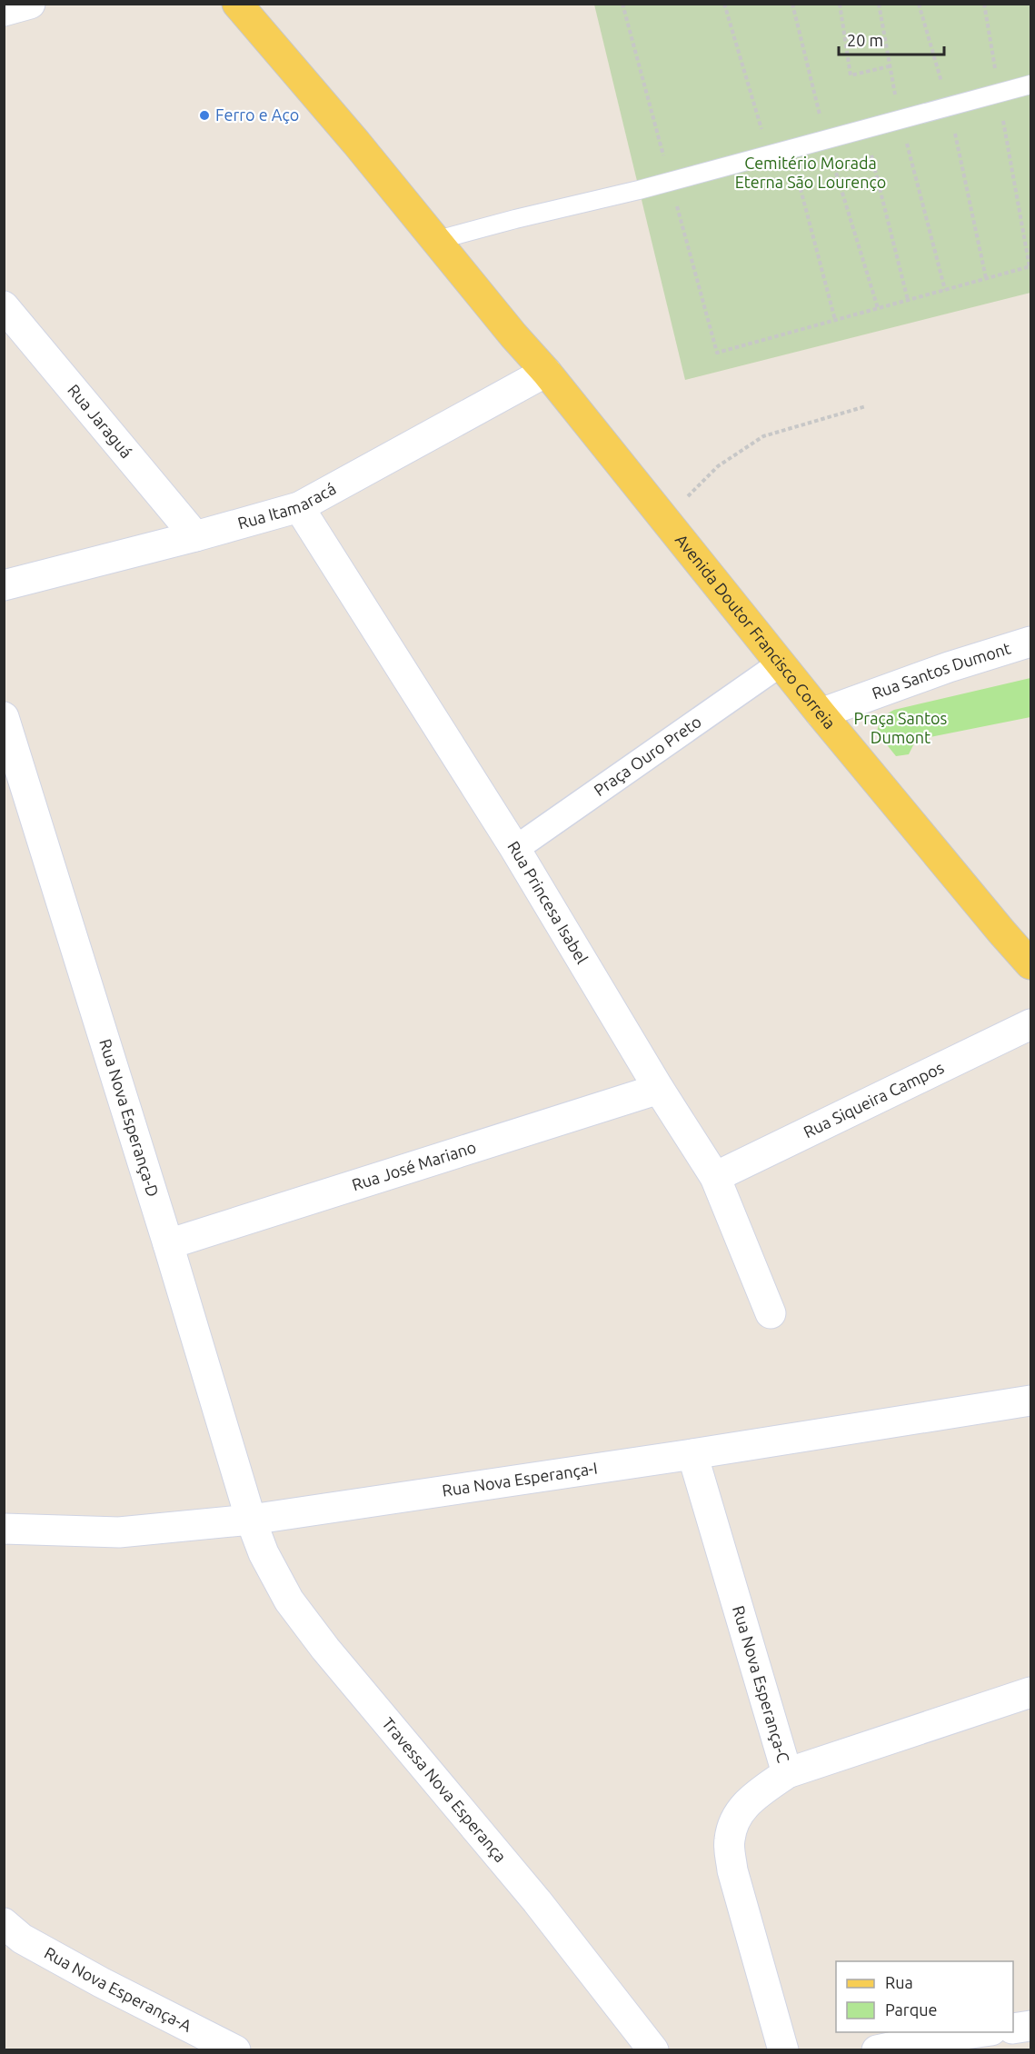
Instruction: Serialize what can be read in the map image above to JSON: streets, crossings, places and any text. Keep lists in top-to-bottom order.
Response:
{
  "streets": {
    "main road": ["Avenida Doutor Francisco Correia"],
    "street": [
      "Rua Jaraguá",
      "Rua Itamaracá",
      "Rua Santos Dumont",
      "Praça Ouro Preto",
      "Rua Princesa Isabel",
      "Rua Siqueira Campos",
      "Rua Nova Esperança-D",
      "Rua José Mariano",
      "Rua Nova Esperança-I",
      "Rua Nova Esperança-C",
      "Travessa Nova Esperança",
      "Rua Nova Esperança-A"
    ]
  },
  "crossings": [
    ["Rua Jaraguá", "Rua Itamaracá"],
    ["Rua Itamaracá", "Avenida Doutor Francisco Correia"],
    ["Rua Itamaracá", "Rua Princesa Isabel"],
    ["Avenida Doutor Francisco Correia", "Rua Santos Dumont"],
    ["Avenida Doutor Francisco Correia", "Praça Ouro Preto"],
    ["Praça Ouro Preto", "Rua Princesa Isabel"],
    ["Rua Princesa Isabel", "Rua Siqueira Campos"],
    ["Rua Princesa Isabel", "Rua José Mariano"],
    ["Rua Nova Esperança-D", "Rua José Mariano"],
    ["Rua Nova Esperança-D", "Rua Nova Esperança-I"],
    ["Rua Nova Esperança-D", "Travessa Nova Esperança"],
    ["Rua Nova Esperança-I", "Rua Nova Esperança-C"],
    ["Rua Nova Esperança-I", "Travessa Nova Esperança"]
  ],
  "parks": ["Cemitério Morada Eterna São Lourenço", "Praça Santos Dumont"],
  "places": ["Ferro e Aço"],
  "legend": ["Rua", "Parque"],
  "scale_bar": "20 m"
}
